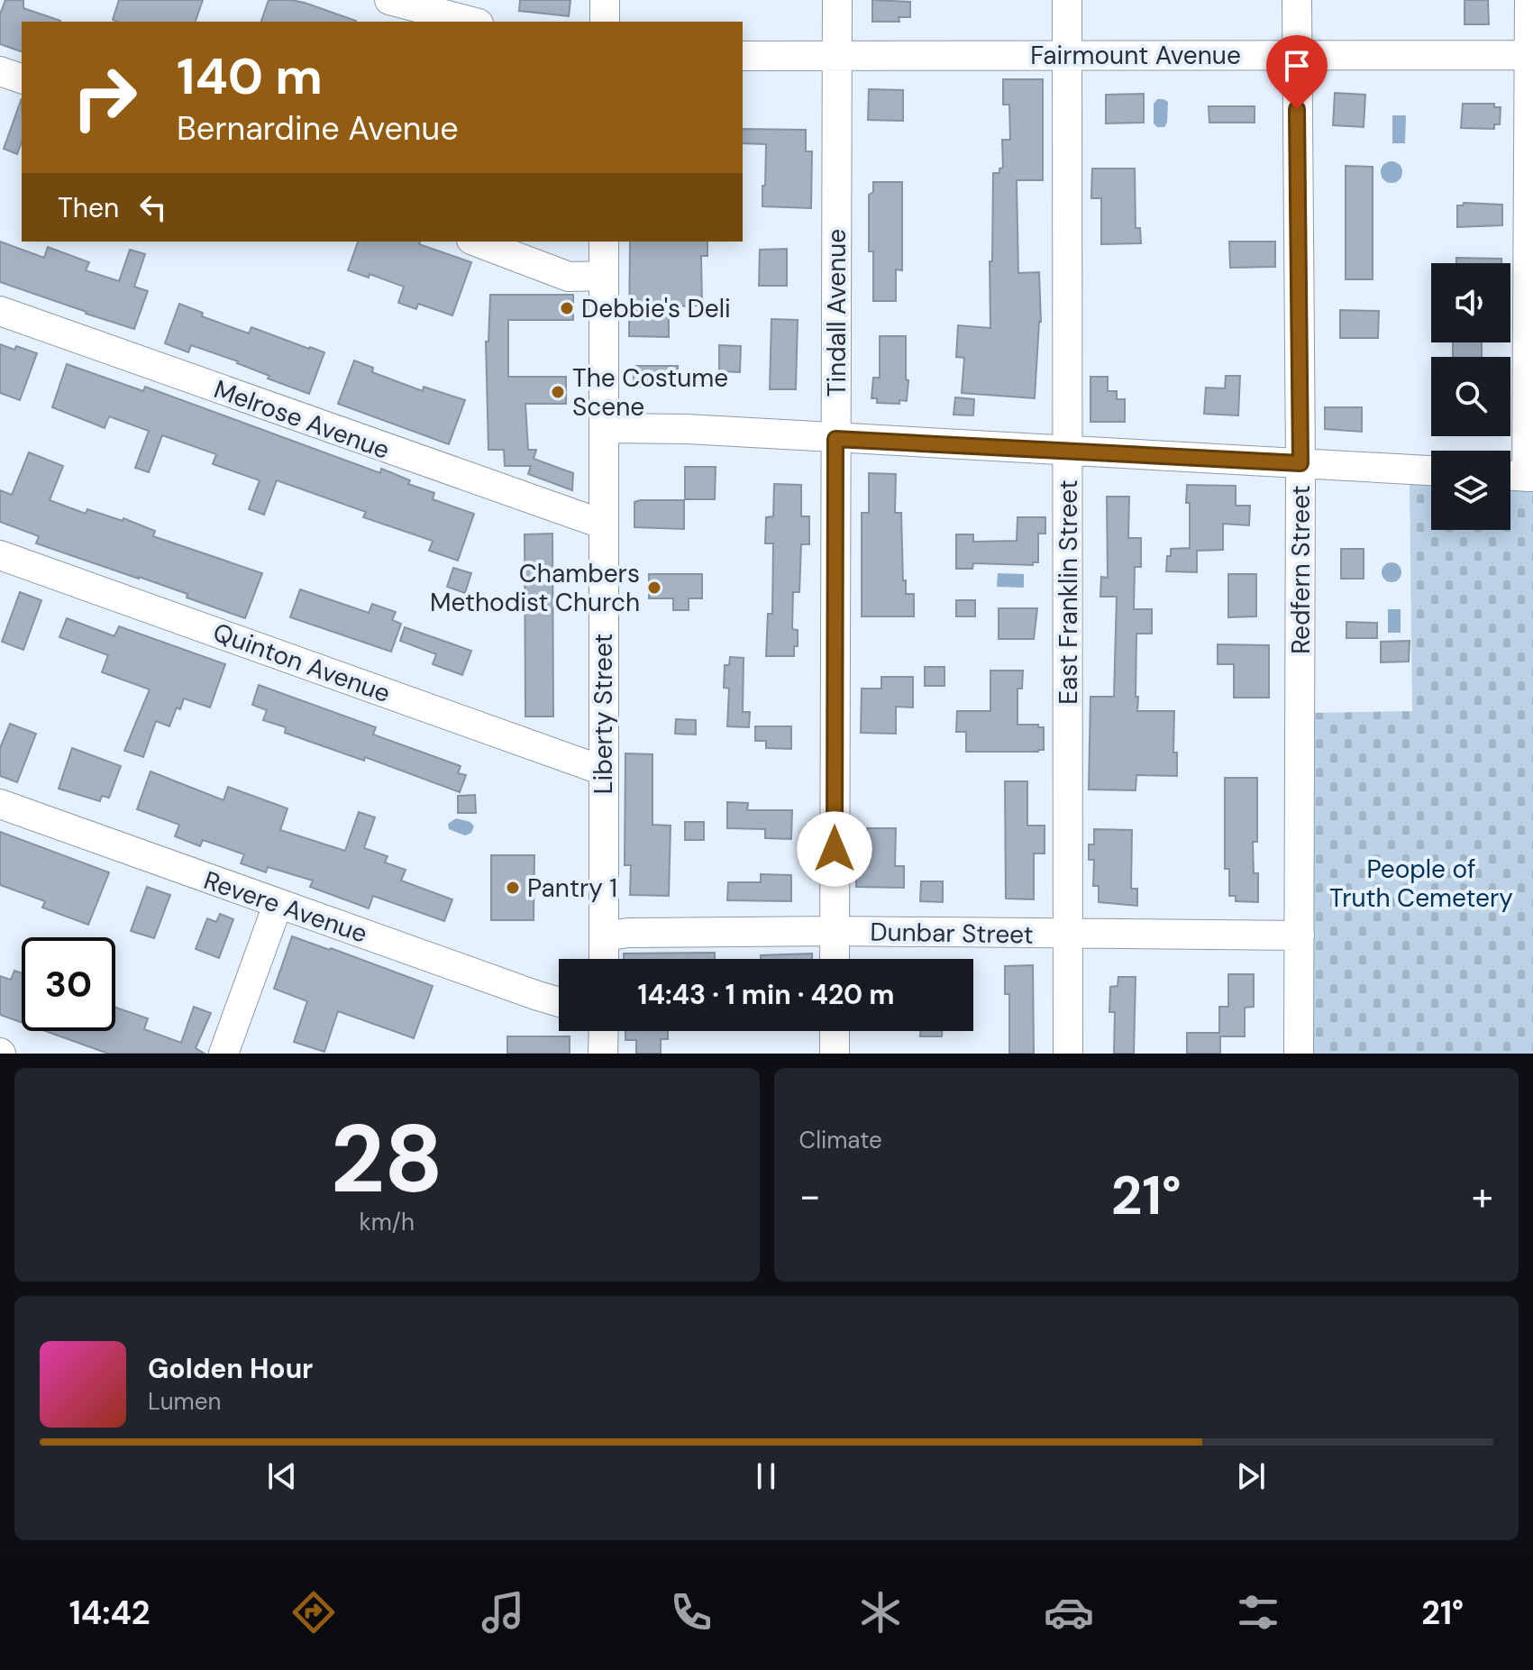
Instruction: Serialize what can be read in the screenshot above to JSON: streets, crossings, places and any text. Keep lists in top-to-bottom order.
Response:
{
  "streets": {
    "street": [
      "Fairmount Avenue",
      "Tindall Avenue",
      "Melrose Avenue",
      "Redfern Street",
      "East Franklin Street",
      "Quinton Avenue",
      "Liberty Street",
      "Revere Avenue",
      "Dunbar Street"
    ]
  },
  "crossings": [
    ["Fairmount Avenue", "Tindall Avenue"],
    ["Fairmount Avenue", "Redfern Street"],
    ["Fairmount Avenue", "East Franklin Street"],
    ["Tindall Avenue", "Dunbar Street"],
    ["Melrose Avenue", "Liberty Street"],
    ["Redfern Street", "Dunbar Street"],
    ["East Franklin Street", "Dunbar Street"],
    ["Quinton Avenue", "Liberty Street"],
    ["Liberty Street", "Dunbar Street"]
  ],
  "parks": ["People of Truth Cemetery"],
  "places": [
    "Debbie's Deli",
    "The Costume Scene",
    "Chambers Methodist Church",
    "Pantry 1"
  ],
  "page": {
    "turn": ["140 m", "Bernardine Avenue"],
    "then": "Then",
    "limit": "30",
    "trip": "14:43 · 1 min · 420 m",
    "tile": [
      ["28", "km/h"],
      "Climate"
    ],
    "heat": ["−", "21°", "+"],
    "song": ["Golden Hour", "Lumen"],
    "tabs": ["14:42", "21°"]
  }
}
